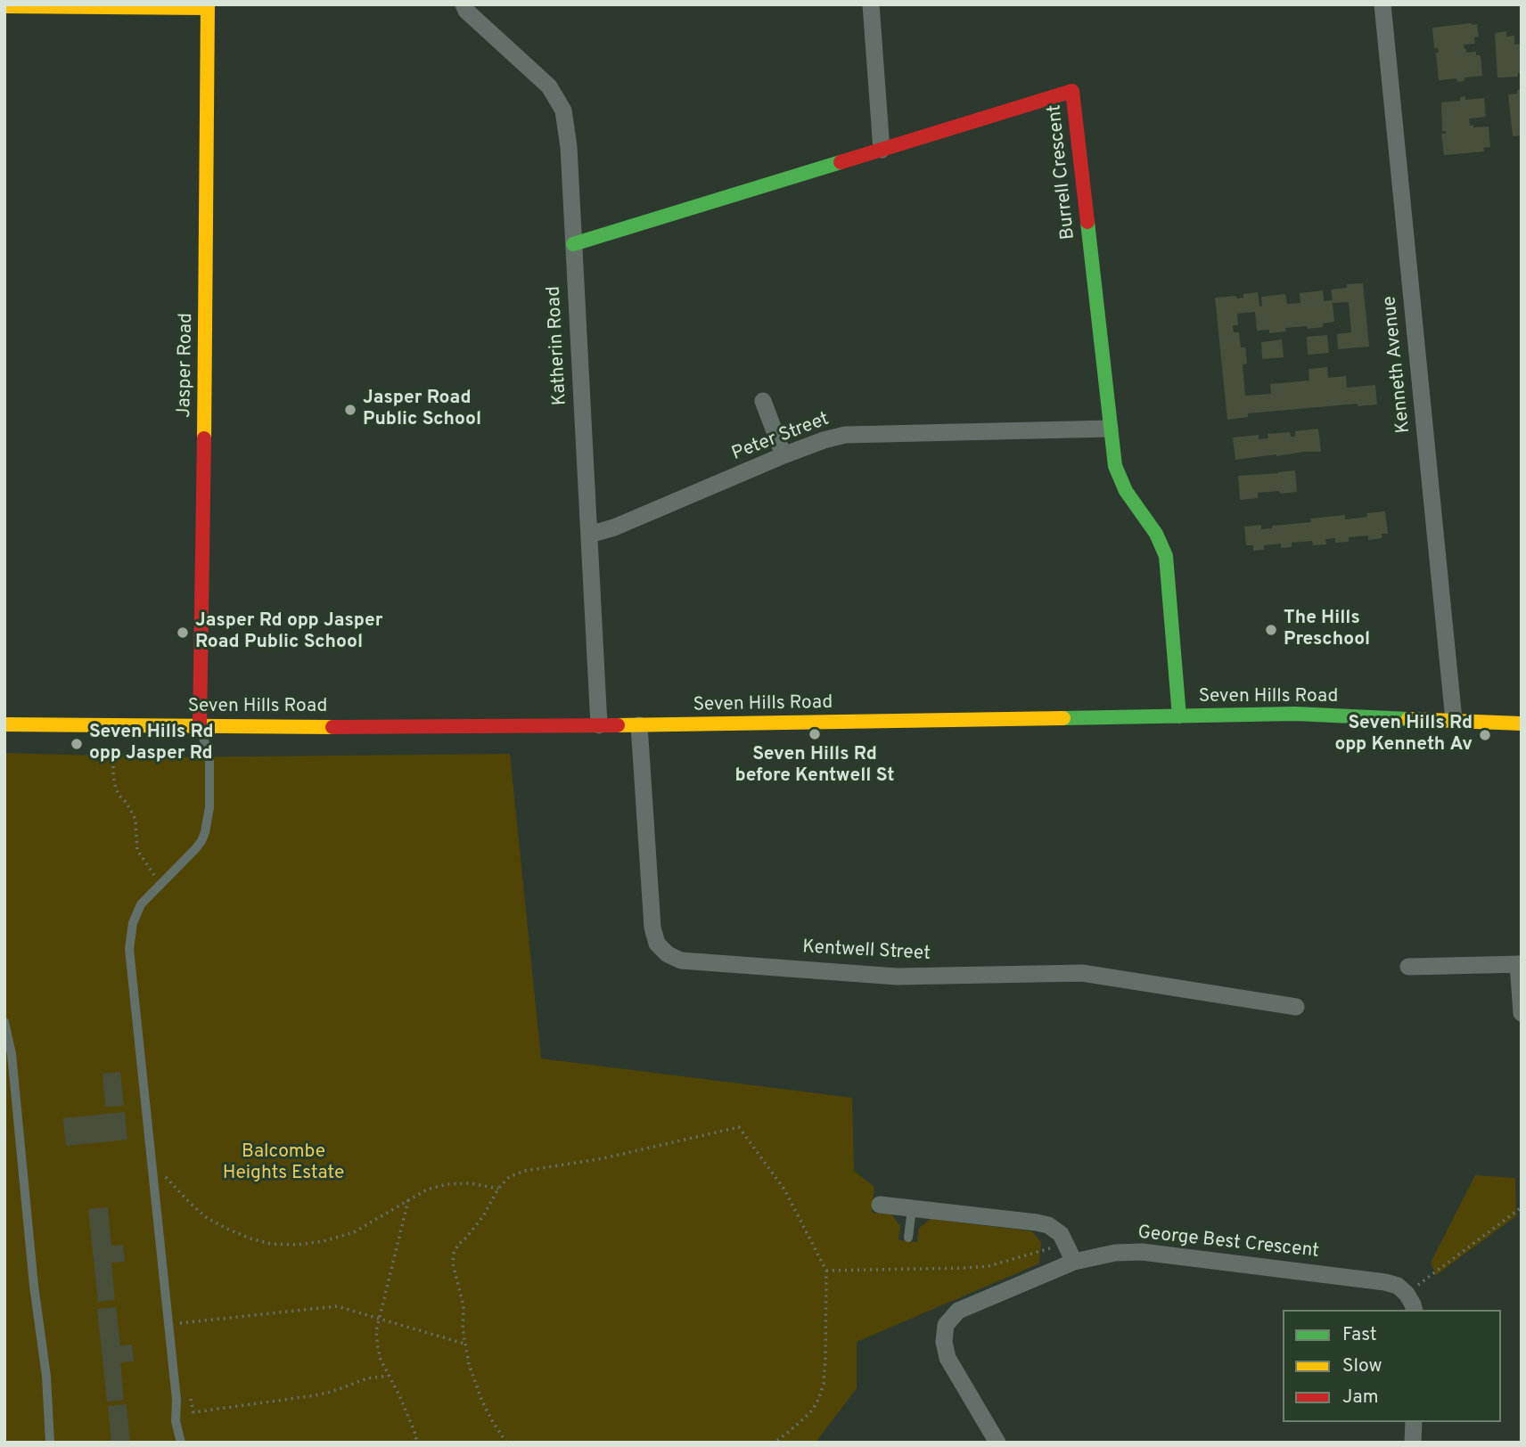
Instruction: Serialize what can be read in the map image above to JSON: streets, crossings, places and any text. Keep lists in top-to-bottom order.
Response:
{
  "streets": {
    "street": [
      "Burrell Crescent",
      "Katherin Road",
      "Kenneth Avenue",
      "Jasper Road",
      "Peter Street",
      "Seven Hills Road",
      "Kentwell Street",
      "George Best Crescent"
    ]
  },
  "crossings": [
    ["Burrell Crescent", "Katherin Road"],
    ["Burrell Crescent", "Peter Street"],
    ["Burrell Crescent", "Seven Hills Road"],
    ["Katherin Road", "Peter Street"],
    ["Katherin Road", "Seven Hills Road"],
    ["Kenneth Avenue", "Seven Hills Road"],
    ["Jasper Road", "Seven Hills Road"],
    ["Seven Hills Road", "Kentwell Street"]
  ],
  "parks": ["Balcombe Heights Estate"],
  "places": [
    "Jasper Road Public School",
    "The Hills Preschool",
    "Jasper Rd opp Jasper Road Public School",
    "Seven Hills Rd before Kentwell St",
    "Seven Hills Rd opp Kenneth Av",
    "Seven Hills Rd opp Jasper Rd"
  ],
  "legend": ["Fast", "Slow", "Jam"]
}
